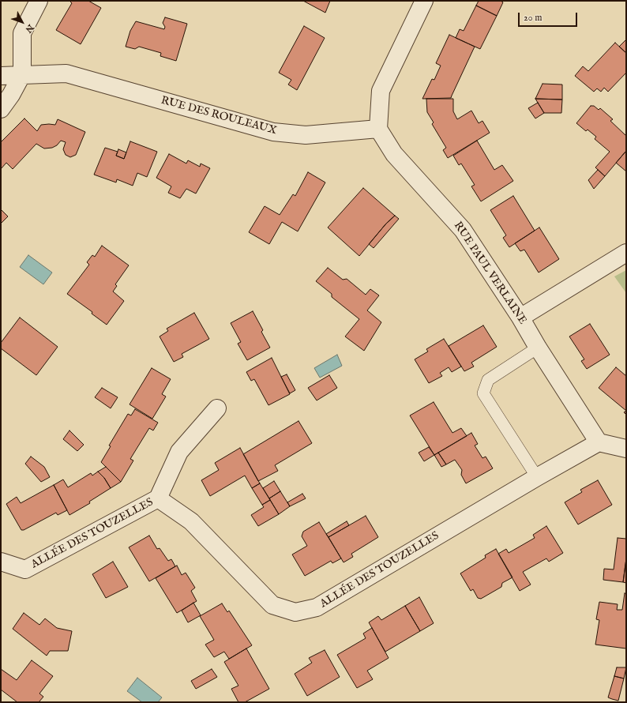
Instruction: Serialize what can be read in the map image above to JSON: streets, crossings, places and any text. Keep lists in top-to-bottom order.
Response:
{
  "streets": {
    "street": ["RUE DES ROULEAUX", "RUE PAUL VERLAINE", "ALLÉE DES TOUZELLES"]
  },
  "crossings": [
    ["RUE DES ROULEAUX", "RUE PAUL VERLAINE"],
    ["RUE PAUL VERLAINE", "ALLÉE DES TOUZELLES"]
  ],
  "scale_bar": "20 m",
  "north": "bottom right"
}
